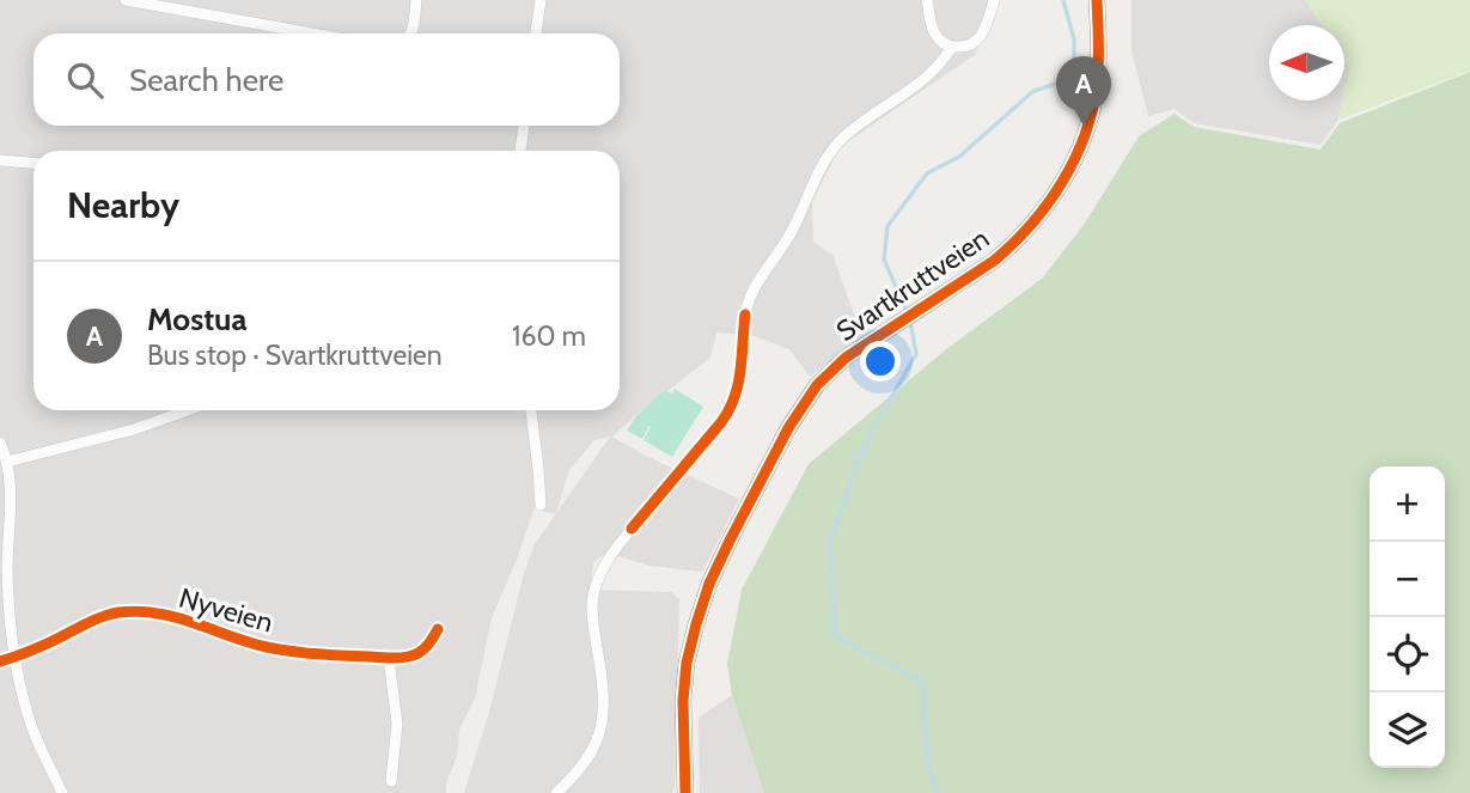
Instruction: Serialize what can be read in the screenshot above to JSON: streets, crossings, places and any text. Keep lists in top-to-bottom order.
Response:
{
  "streets": {
    "street": ["Svartkruttveien", "Nyveien"]
  },
  "north": "left",
  "page": {
    "search": "Search here",
    "pins": "A",
    "heading": "Nearby",
    "list": [
      {
        "mark": "A",
        "name": "Mostua",
        "note": "Bus stop · Svartkruttveien",
        "value": "160 m"
      }
    ],
    "map_buttons": ["+", "−"]
  }
}
